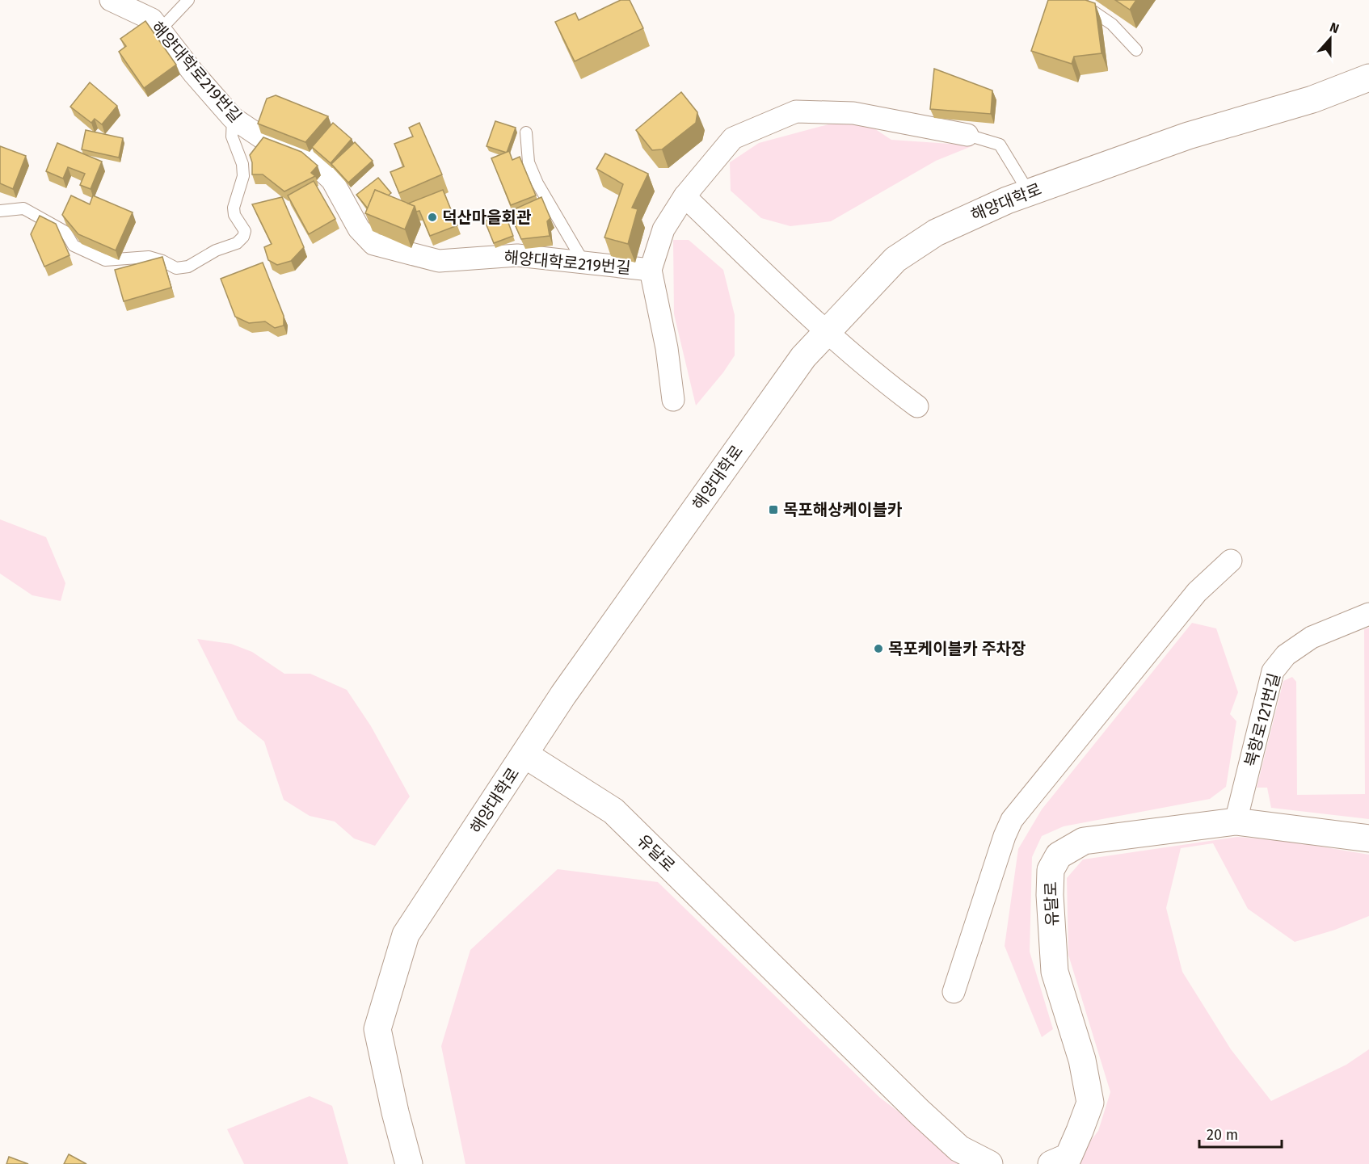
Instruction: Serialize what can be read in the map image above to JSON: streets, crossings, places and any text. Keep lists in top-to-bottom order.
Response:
{
  "streets": {
    "street": [
      "해양대학로219번길",
      "해양대학로",
      "북항로121번길",
      "유달로"
    ]
  },
  "crossings": [
    ["해양대학로", "유달로"],
    ["북항로121번길", "유달로"]
  ],
  "places": {
    "other": ["덕산마을회관", "목포케이블카 주차장"],
    "transit": ["목포해상케이블카"]
  },
  "scale_bar": "20 m",
  "north": "top"
}
